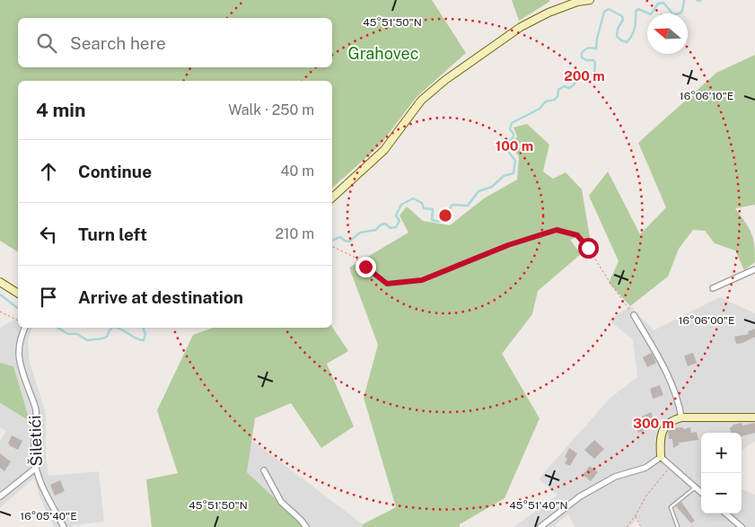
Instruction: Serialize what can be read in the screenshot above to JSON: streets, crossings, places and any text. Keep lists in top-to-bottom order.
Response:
{
  "streets": {
    "street": ["Šiletići"]
  },
  "parks": ["Grahovec"],
  "north": "left",
  "page": {
    "search": "Search here",
    "heading": ["4 min", "Walk · 250 m"],
    "list": [
      ["Continue", "40 m"],
      ["Turn left", "210 m"],
      "Arrive at destination"
    ],
    "map_buttons": ["+", "−"]
  },
  "coordinates": [
    "45°51'50\"N",
    "16°06'10\"E",
    "16°06'00\"E",
    "45°51'40\"N",
    "16°05'40\"E"
  ],
  "rings": ["200 m", "100 m", "300 m"]
}
